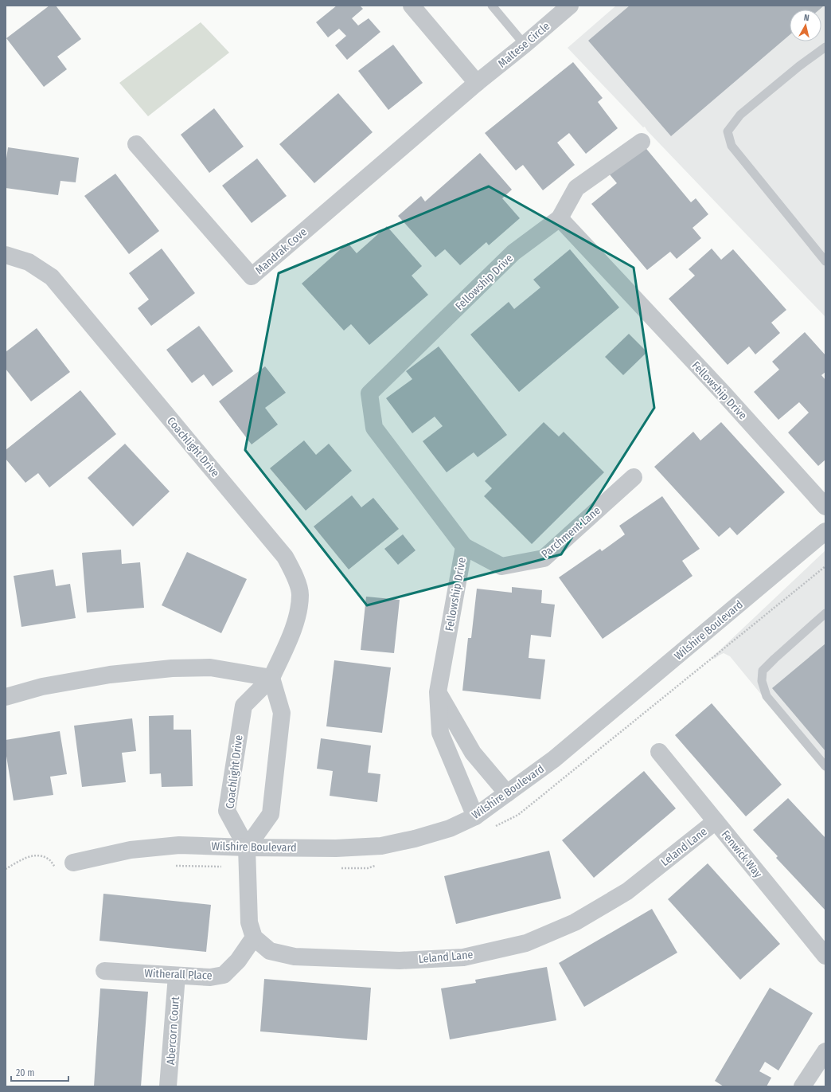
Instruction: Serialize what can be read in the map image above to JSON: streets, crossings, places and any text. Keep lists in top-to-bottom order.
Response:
{
  "streets": {
    "street": [
      "Maltese Circle",
      "Mandrak Cove",
      "Fellowship Drive",
      "Coachlight Drive",
      "Parchment Lane",
      "Wilshire Boulevard",
      "Leland Lane",
      "Fenwick Way",
      "Witherall Place",
      "Abercorn Court"
    ]
  },
  "crossings": [
    ["Maltese Circle", "Mandrak Cove"],
    ["Fellowship Drive", "Parchment Lane"],
    ["Fellowship Drive", "Wilshire Boulevard"],
    ["Coachlight Drive", "Wilshire Boulevard"],
    ["Leland Lane", "Fenwick Way"],
    ["Leland Lane", "Witherall Place"],
    ["Witherall Place", "Abercorn Court"]
  ],
  "scale_bar": "20 m",
  "north": "top"
}
